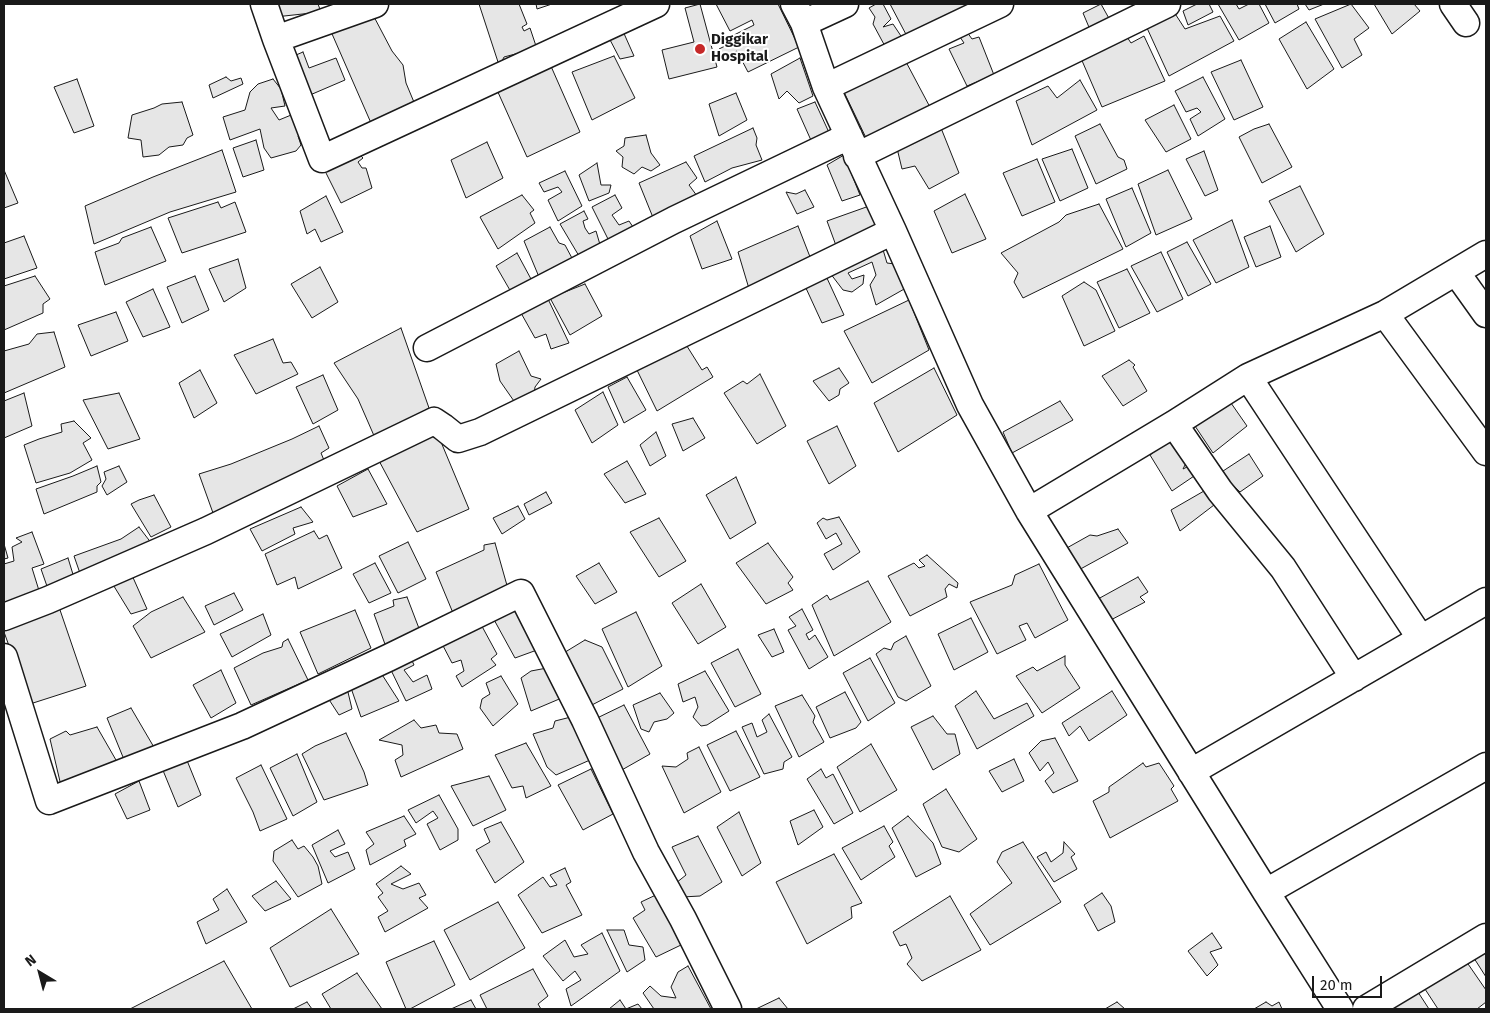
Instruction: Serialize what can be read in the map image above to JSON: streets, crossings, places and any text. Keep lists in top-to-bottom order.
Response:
{
  "places": ["Diggikar Hospital"],
  "scale_bar": "20 m",
  "north": "top left"
}
